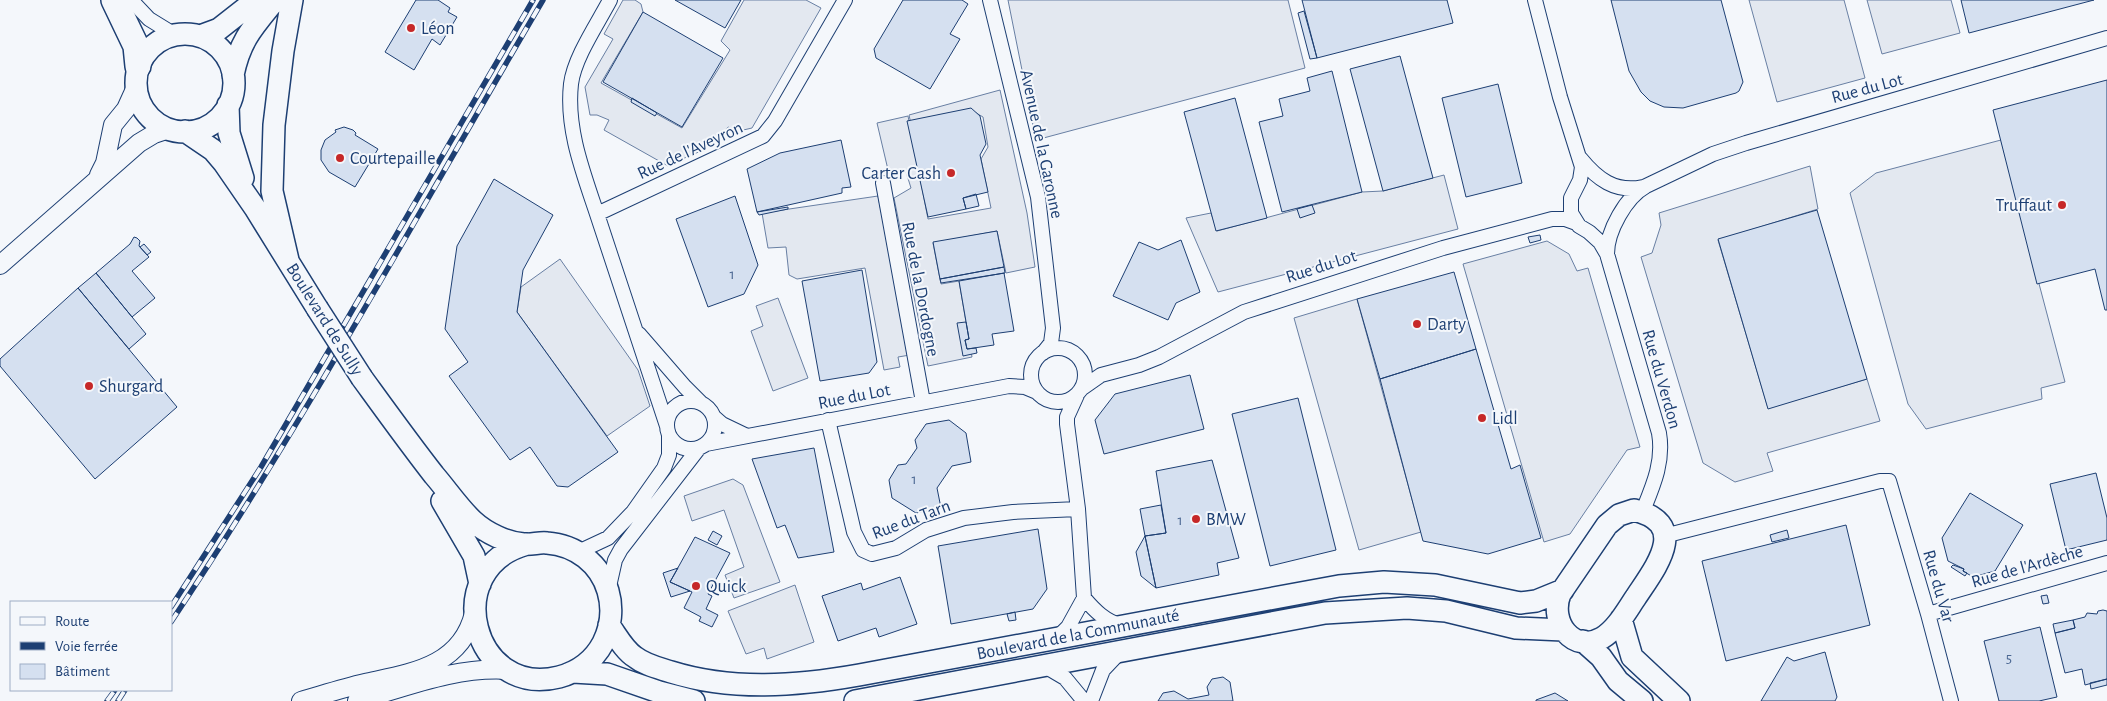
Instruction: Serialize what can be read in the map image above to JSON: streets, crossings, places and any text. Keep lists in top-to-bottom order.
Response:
{
  "streets": {
    "main road": ["Boulevard de Sully", "Boulevard de la Communauté"],
    "street": [
      "Rue du Lot",
      "Avenue de la Garonne",
      "Rue de l'Aveyron",
      "Rue de la Dordogne",
      "Rue du Verdon",
      "Rue du Tarn",
      "Rue de l'Ardèche",
      "Rue du Var"
    ]
  },
  "crossings": [
    ["Rue du Lot", "Rue de la Dordogne"],
    ["Rue du Lot", "Rue du Tarn"],
    ["Rue de l'Ardèche", "Rue du Var"]
  ],
  "places": [
    "Léon",
    "Courtepaille",
    "Carter Cash",
    "Truffaut",
    "Darty",
    "Shurgard",
    "Lidl",
    "BMW",
    "Quick"
  ],
  "house_numbers": [
    "1",
    "1",
    "1",
    "5"
  ],
  "legend": ["Route", "Voie ferrée", "Bâtiment"]
}
